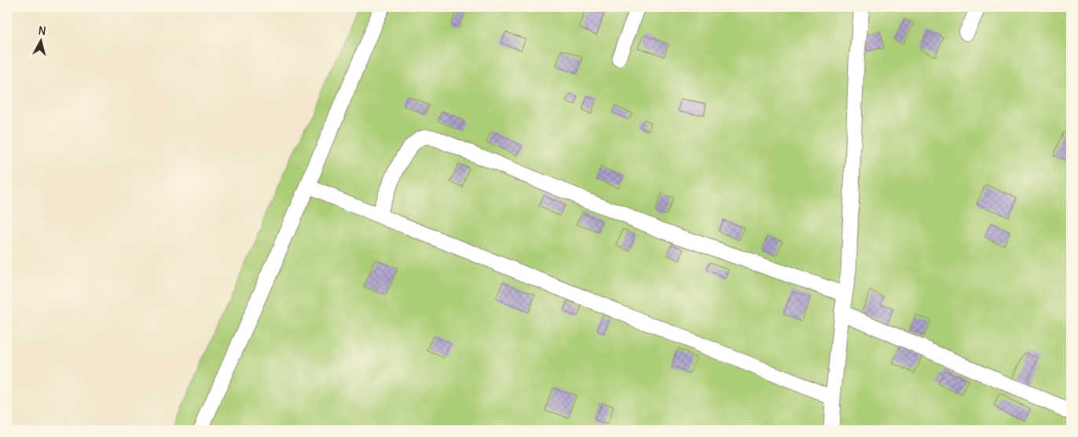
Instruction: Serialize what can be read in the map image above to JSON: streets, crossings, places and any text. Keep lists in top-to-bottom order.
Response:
{
  "north": "top"
}
